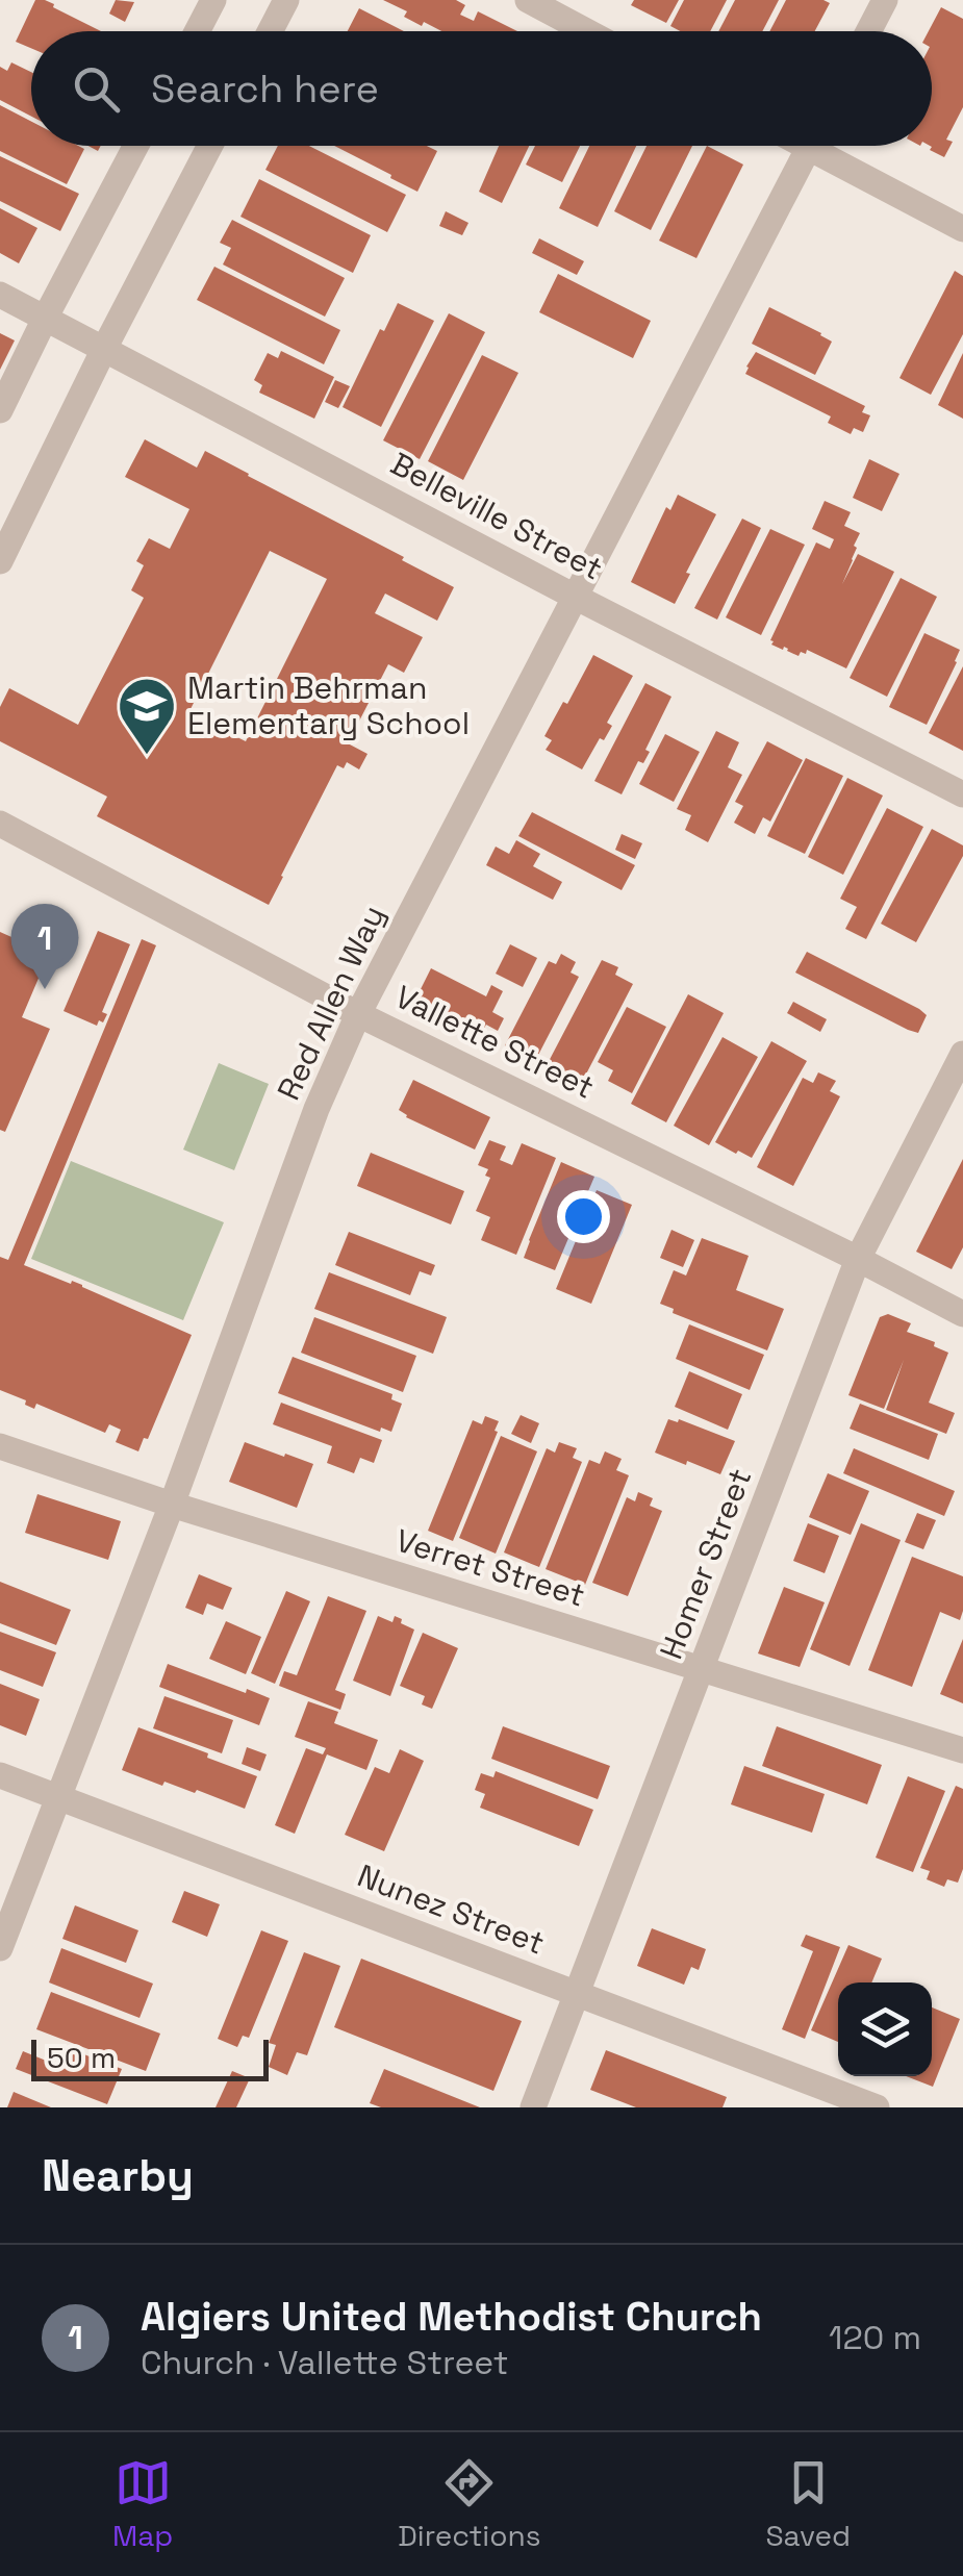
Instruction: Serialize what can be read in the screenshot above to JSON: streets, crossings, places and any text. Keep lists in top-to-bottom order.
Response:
{
  "streets": {
    "street": [
      "Belleville Street",
      "Red Allen Way",
      "Vallette Street",
      "Homer Street",
      "Verret Street",
      "Nunez Street"
    ]
  },
  "crossings": [
    ["Belleville Street", "Red Allen Way"],
    ["Red Allen Way", "Vallette Street"],
    ["Red Allen Way", "Verret Street"],
    ["Red Allen Way", "Nunez Street"],
    ["Vallette Street", "Homer Street"],
    ["Homer Street", "Verret Street"],
    ["Homer Street", "Nunez Street"]
  ],
  "places": {
    "school or university": ["Martin Behrman Elementary School"]
  },
  "scale_bar": "50 m",
  "page": {
    "search": "Search here",
    "pins": "1",
    "scale": "50 m",
    "heading": "Nearby",
    "list": [
      {
        "mark": "1",
        "name": "Algiers United Methodist Church",
        "note": "Church · Vallette Street",
        "value": "120 m"
      }
    ],
    "nav": ["Map", "Directions", "Saved"]
  }
}
